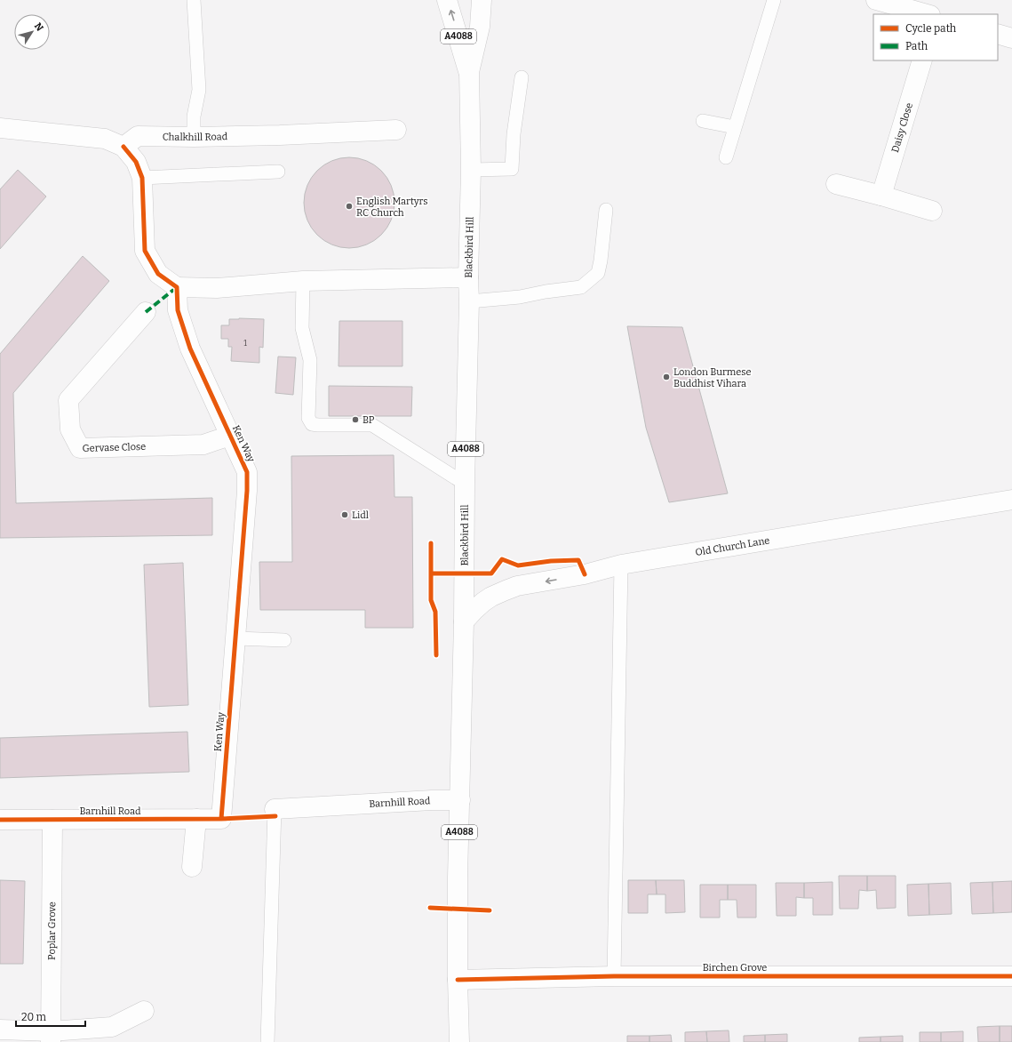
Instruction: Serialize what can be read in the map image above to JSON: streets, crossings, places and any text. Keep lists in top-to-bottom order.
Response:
{
  "streets": {
    "street": [
      "A4088",
      "Daisy Close",
      "Chalkhill Road",
      "Blackbird Hill",
      "Ken Way",
      "Gervase Close",
      "Old Church Lane",
      "Barnhill Road",
      "Poplar Grove",
      "Birchen Grove"
    ]
  },
  "crossings": [
    ["Blackbird Hill", "Old Church Lane"],
    ["Blackbird Hill", "Barnhill Road"],
    ["Blackbird Hill", "Birchen Grove"],
    ["Ken Way", "Gervase Close"],
    ["Ken Way", "Barnhill Road"],
    ["Barnhill Road", "Poplar Grove"]
  ],
  "places": [
    "English Martyrs RC Church",
    "London Burmese Buddhist Vihara",
    "BP",
    "Lidl"
  ],
  "house_numbers": ["1"],
  "legend": ["Cycle path", "Path"],
  "scale_bar": "20 m",
  "north": "top right"
}
